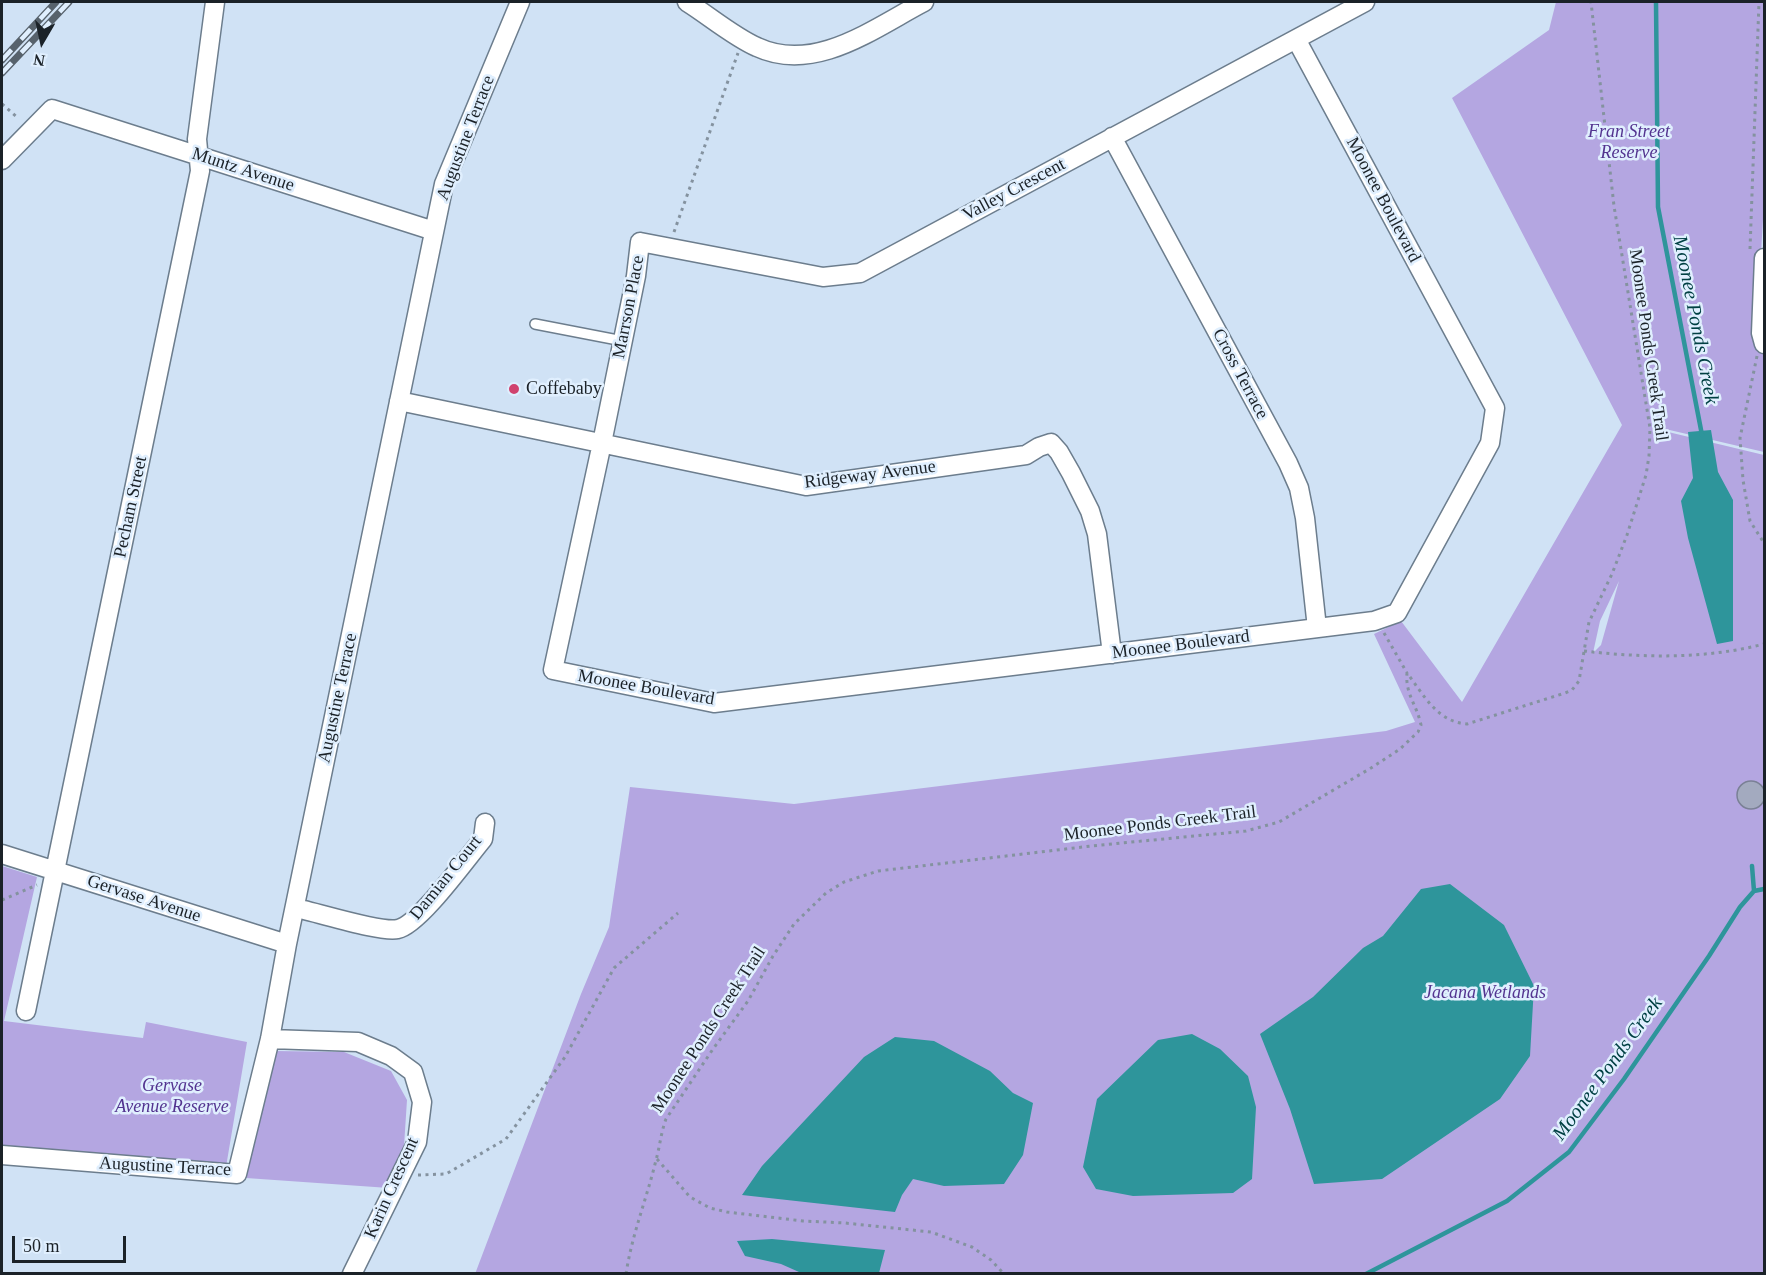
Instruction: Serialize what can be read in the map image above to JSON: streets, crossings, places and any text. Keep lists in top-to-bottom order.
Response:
{
  "streets": {
    "street": [
      "Augustine Terrace",
      "Muntz Avenue",
      "Valley Crescent",
      "Moonee Boulevard",
      "Marrson Place",
      "Cross Terrace",
      "Ridgeway Avenue",
      "Pecham Street",
      "Damian Court",
      "Gervase Avenue",
      "Karin Crescent"
    ],
    "path": ["Moonee Ponds Creek Trail"]
  },
  "crossings": [
    ["Augustine Terrace", "Muntz Avenue"],
    ["Augustine Terrace", "Ridgeway Avenue"],
    ["Augustine Terrace", "Damian Court"],
    ["Augustine Terrace", "Gervase Avenue"],
    ["Augustine Terrace", "Karin Crescent"],
    ["Muntz Avenue", "Pecham Street"],
    ["Valley Crescent", "Moonee Boulevard"],
    ["Valley Crescent", "Marrson Place"],
    ["Valley Crescent", "Cross Terrace"],
    ["Moonee Boulevard", "Marrson Place"],
    ["Moonee Boulevard", "Cross Terrace"],
    ["Moonee Boulevard", "Ridgeway Avenue"],
    ["Marrson Place", "Ridgeway Avenue"],
    ["Pecham Street", "Gervase Avenue"]
  ],
  "water": ["Moonee Ponds Creek"],
  "parks": ["Fran Street Reserve", "Jacana Wetlands", "Gervase Avenue Reserve"],
  "places": ["Coffebaby"],
  "scale_bar": "50 m",
  "north": "bottom"
}
